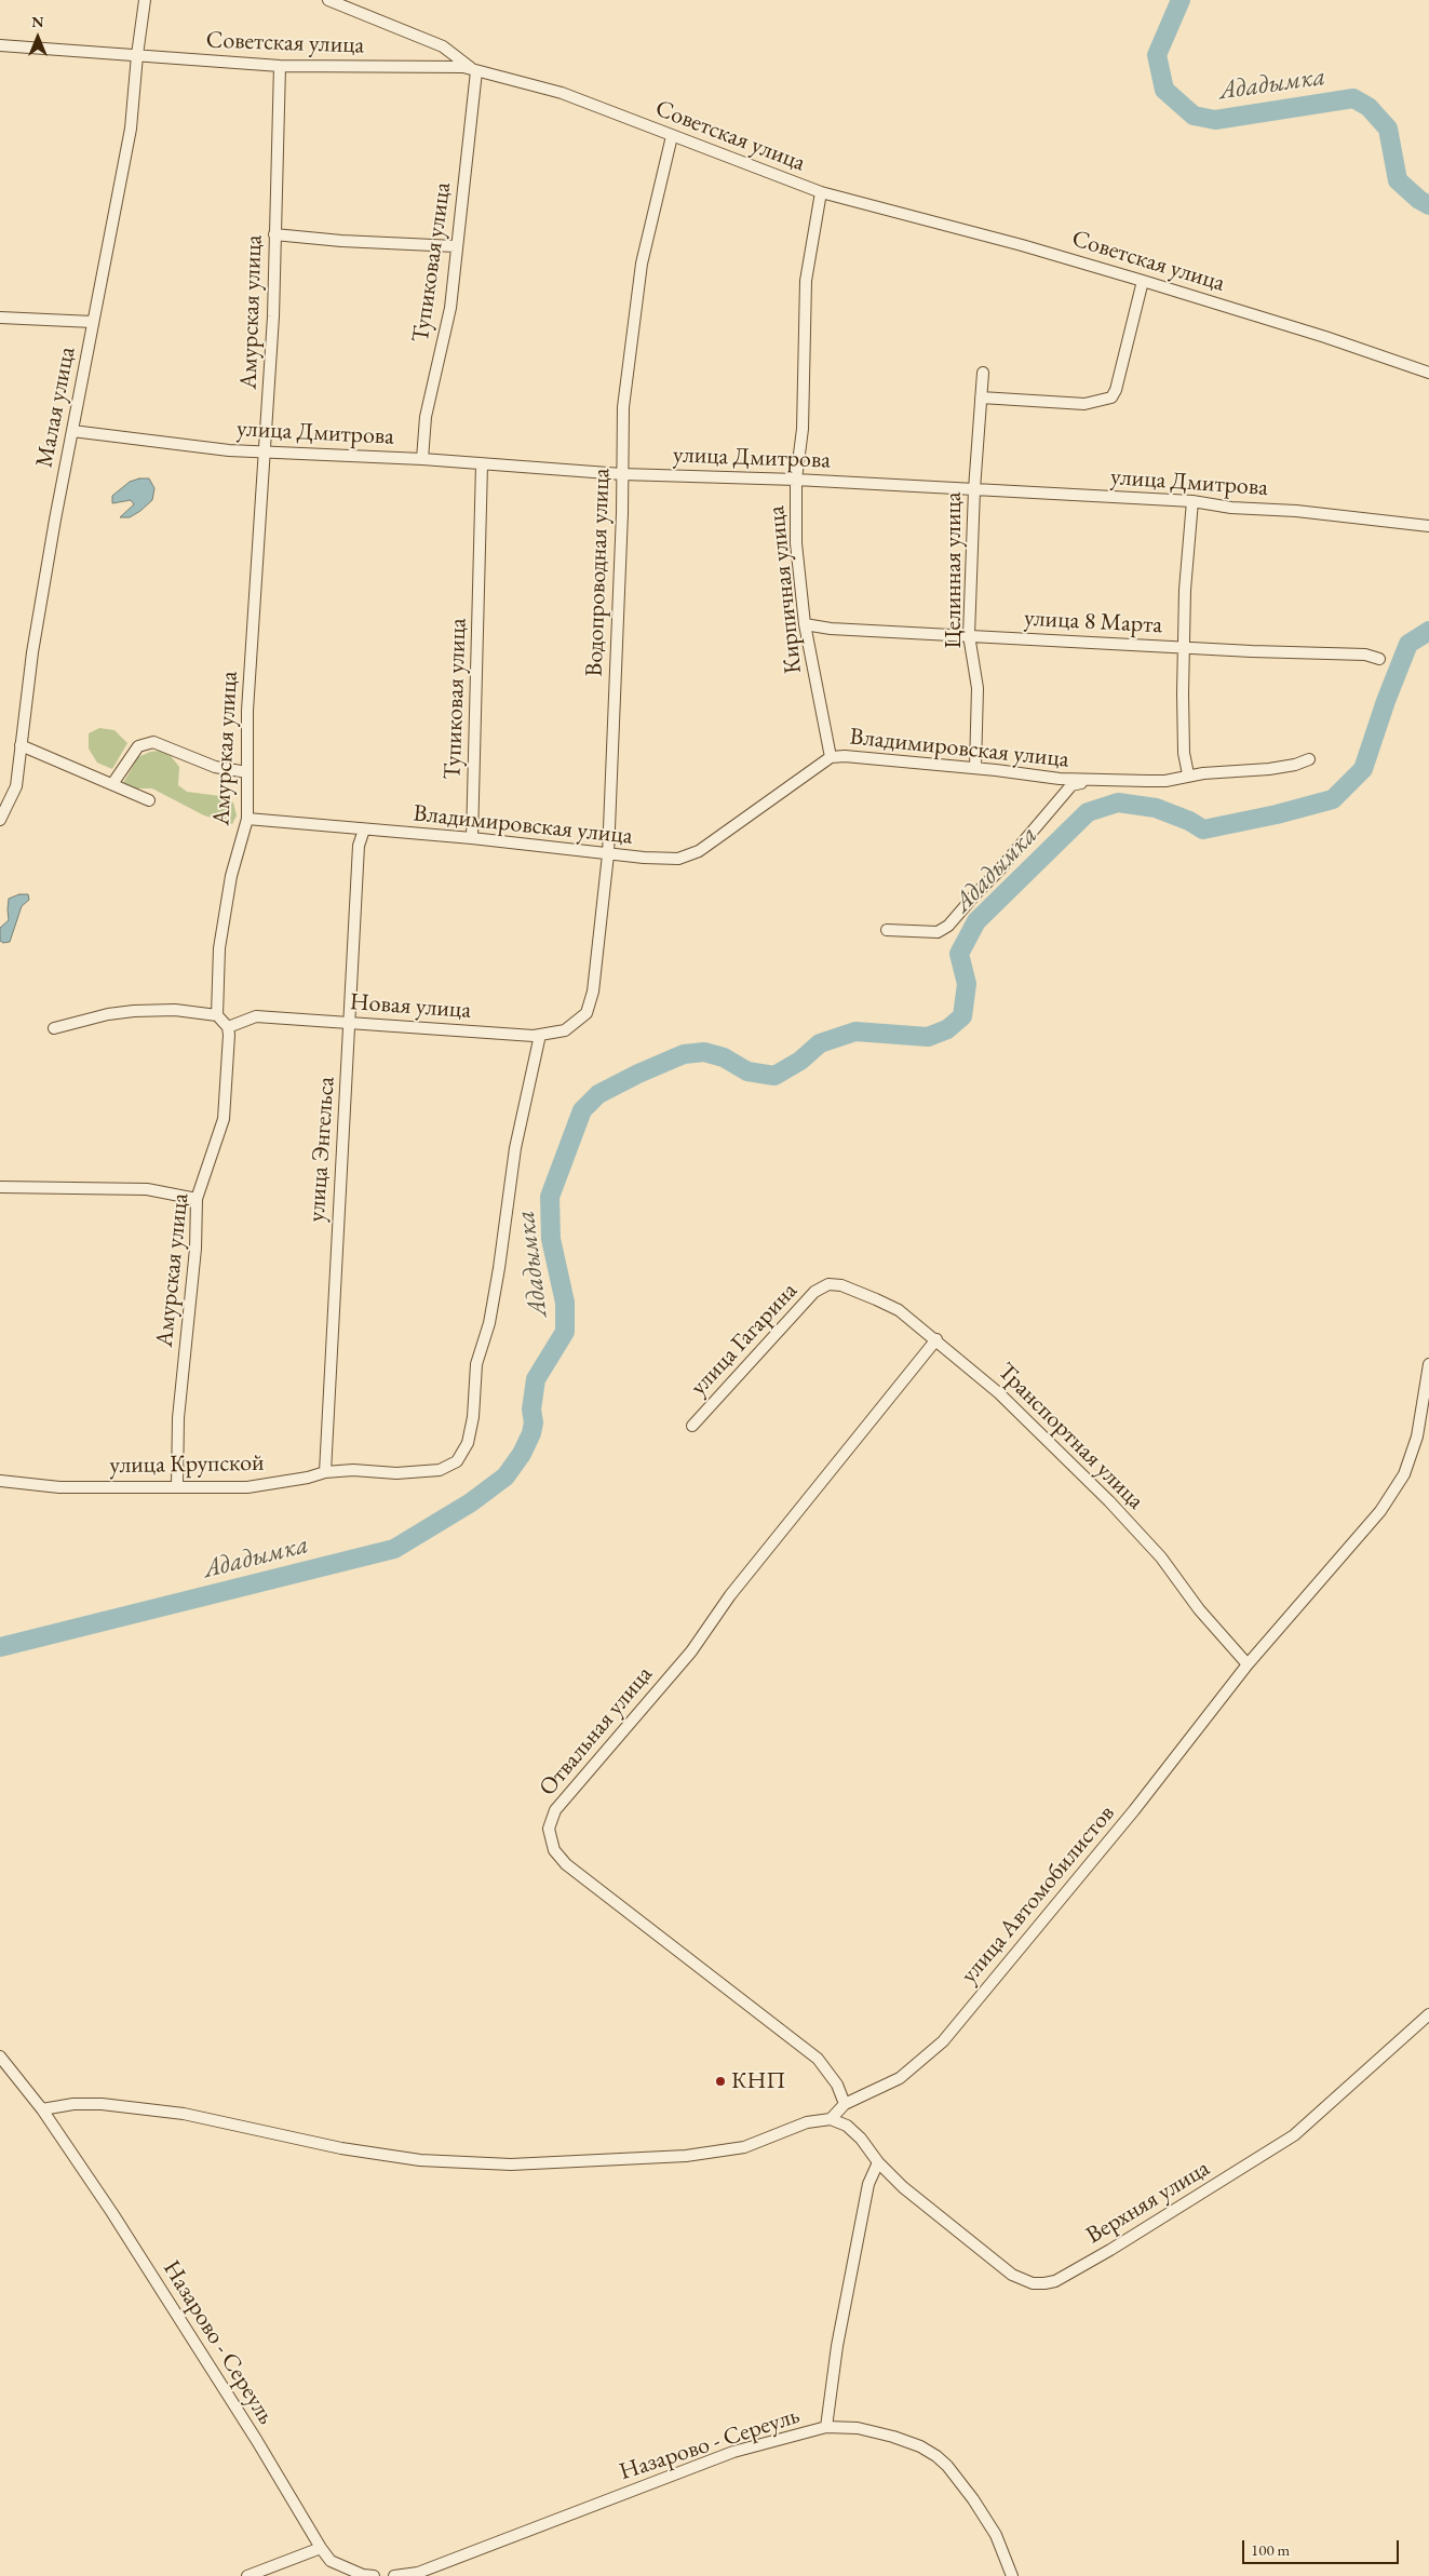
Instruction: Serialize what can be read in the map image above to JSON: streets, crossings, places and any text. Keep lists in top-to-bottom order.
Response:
{
  "streets": {
    "street": [
      "Советская улица",
      "Тупиковая улица",
      "Амурская улица",
      "Малая улица",
      "улица Дмитрова",
      "Целинная улица",
      "Водопроводная улица",
      "Кирпичная улица",
      "улица 8 Марта",
      "Владимировская улица",
      "Новая улица",
      "улица Энгельса",
      "улица Гагарина",
      "Транспортная улица",
      "улица Крупской",
      "Отвальная улица",
      "улица Автомобилистов",
      "Верхняя улица",
      "Назарово - Сереуль"
    ]
  },
  "crossings": [
    ["Советская улица", "Тупиковая улица"],
    ["Советская улица", "Амурская улица"],
    ["Советская улица", "Малая улица"],
    ["Советская улица", "Водопроводная улица"],
    ["Советская улица", "Кирпичная улица"],
    ["Тупиковая улица", "улица Дмитрова"],
    ["Тупиковая улица", "Владимировская улица"],
    ["Амурская улица", "улица Дмитрова"],
    ["Амурская улица", "Владимировская улица"],
    ["Амурская улица", "Новая улица"],
    ["Амурская улица", "улица Крупской"],
    ["Малая улица", "улица Дмитрова"],
    ["улица Дмитрова", "Целинная улица"],
    ["улица Дмитрова", "Водопроводная улица"],
    ["улица Дмитрова", "Кирпичная улица"],
    ["Целинная улица", "улица 8 Марта"],
    ["Целинная улица", "Владимировская улица"],
    ["Водопроводная улица", "Владимировская улица"],
    ["Водопроводная улица", "Новая улица"],
    ["Кирпичная улица", "улица 8 Марта"],
    ["Кирпичная улица", "Владимировская улица"],
    ["Владимировская улица", "улица Энгельса"],
    ["Новая улица", "улица Энгельса"],
    ["Новая улица", "улица Крупской"],
    ["улица Энгельса", "улица Крупской"],
    ["улица Гагарина", "Транспортная улица"],
    ["Транспортная улица", "Отвальная улица"],
    ["Транспортная улица", "улица Автомобилистов"],
    ["Отвальная улица", "улица Автомобилистов"],
    ["улица Автомобилистов", "Верхняя улица"]
  ],
  "water": ["Ададымка"],
  "places": ["КНП"],
  "scale_bar": "100 m",
  "north": "top"
}
